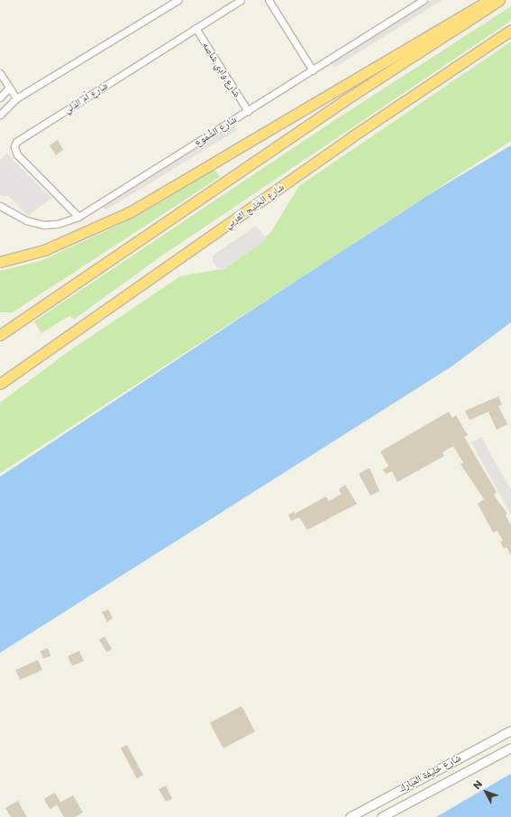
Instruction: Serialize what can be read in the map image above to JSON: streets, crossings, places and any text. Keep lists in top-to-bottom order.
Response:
{
  "streets": {
    "highway": ["شارع الخَلِيج العَربِي"],
    "street": [
      "شارع وادِي شاصه",
      "شارع أم الدِّلِي",
      "شارع الشُّمُوع",
      "شارع خليفة المبارك"
    ]
  },
  "crossings": [
    ["شارع وادِي شاصه", "شارع أم الدِّلِي"],
    ["شارع وادِي شاصه", "شارع الشُّمُوع"],
    ["شارع أم الدِّلِي", "شارع الشُّمُوع"]
  ],
  "north": "top left"
}
